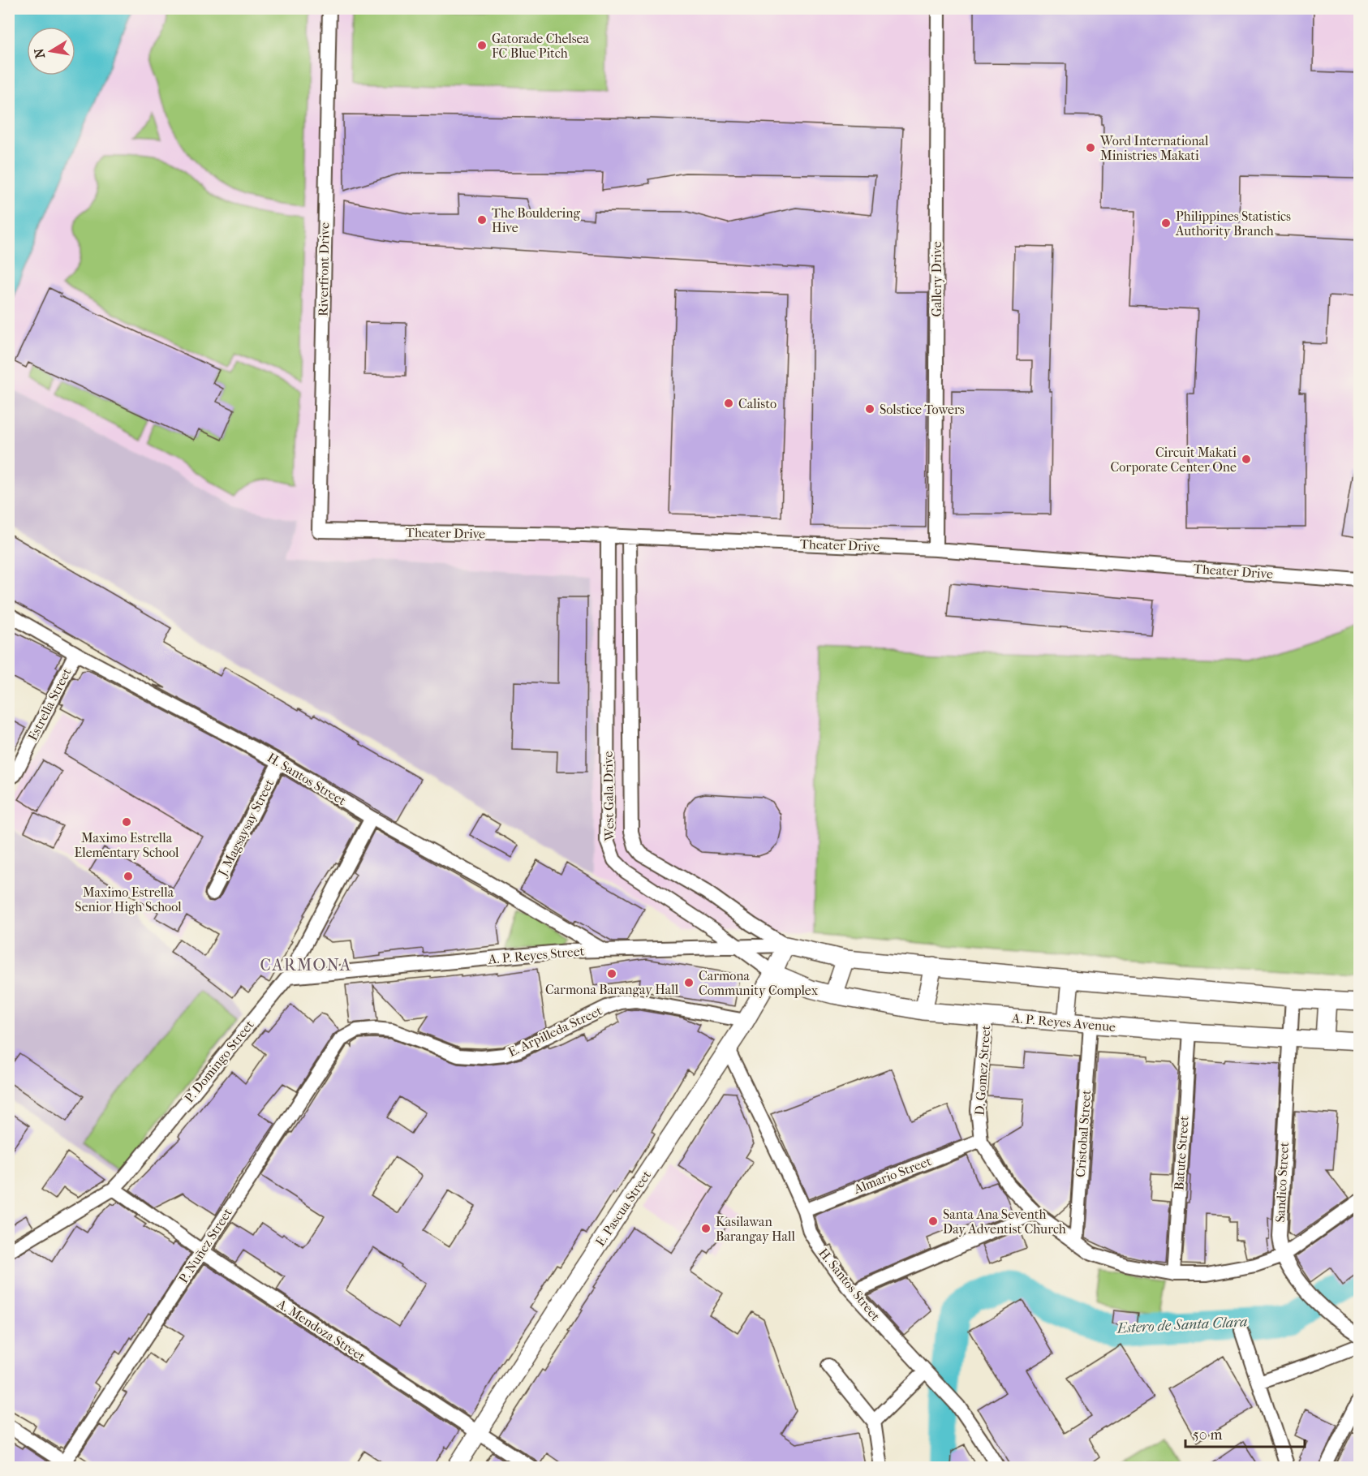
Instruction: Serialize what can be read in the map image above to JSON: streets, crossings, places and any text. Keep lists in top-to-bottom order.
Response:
{
  "streets": {
    "street": [
      "Riverfront Drive",
      "Gallery Drive",
      "Theater Drive",
      "Estrella Street",
      "H. Santos Street",
      "West Gala Drive",
      "J. Magsaysay Street",
      "A. P. Reyes Street",
      "A. P. Reyes Avenue",
      "E. Arpilleda Street",
      "P. Domingo Street",
      "D. Gomez Street",
      "Cristobal Street",
      "Batute Street",
      "Almario Street",
      "Sandico Street",
      "E. Pascua Street",
      "P. Nuñez Street",
      "A. Mendoza Street"
    ]
  },
  "crossings": [
    ["Riverfront Drive", "Theater Drive"],
    ["Gallery Drive", "Theater Drive"],
    ["Theater Drive", "West Gala Drive"],
    ["Estrella Street", "H. Santos Street"],
    ["H. Santos Street", "J. Magsaysay Street"],
    ["H. Santos Street", "A. P. Reyes Street"],
    ["H. Santos Street", "P. Domingo Street"],
    ["H. Santos Street", "Almario Street"],
    ["H. Santos Street", "E. Pascua Street"],
    ["West Gala Drive", "A. P. Reyes Street"],
    ["West Gala Drive", "A. P. Reyes Avenue"],
    ["West Gala Drive", "E. Pascua Street"],
    ["A. P. Reyes Street", "P. Domingo Street"],
    ["A. P. Reyes Street", "E. Pascua Street"],
    ["A. P. Reyes Avenue", "D. Gomez Street"],
    ["A. P. Reyes Avenue", "Cristobal Street"],
    ["A. P. Reyes Avenue", "Batute Street"],
    ["A. P. Reyes Avenue", "Sandico Street"],
    ["A. P. Reyes Avenue", "E. Pascua Street"],
    ["E. Arpilleda Street", "E. Pascua Street"],
    ["E. Arpilleda Street", "P. Nuñez Street"],
    ["P. Domingo Street", "A. Mendoza Street"],
    ["D. Gomez Street", "Cristobal Street"],
    ["D. Gomez Street", "Batute Street"],
    ["D. Gomez Street", "Almario Street"],
    ["D. Gomez Street", "Sandico Street"],
    ["E. Pascua Street", "A. Mendoza Street"],
    ["P. Nuñez Street", "A. Mendoza Street"]
  ],
  "districts": ["CARMONA"],
  "water": ["Estero de Santa Clara"],
  "places": [
    "Gatorade Chelsea FC Blue Pitch",
    "Word International Ministries Makati",
    "The Bouldering Hive",
    "Philippines Statistics Authority Branch",
    "Calisto",
    "Solstice Towers",
    "Circuit Makati Corporate Center One",
    "Maximo Estrella Elementary School",
    "Maximo Estrella Senior High School",
    "Carmona Barangay Hall",
    "Carmona Community Complex",
    "Santa Ana Seventh Day Adventist Church",
    "Kasilawan Barangay Hall"
  ],
  "scale_bar": "50 m",
  "north": "left"
}
